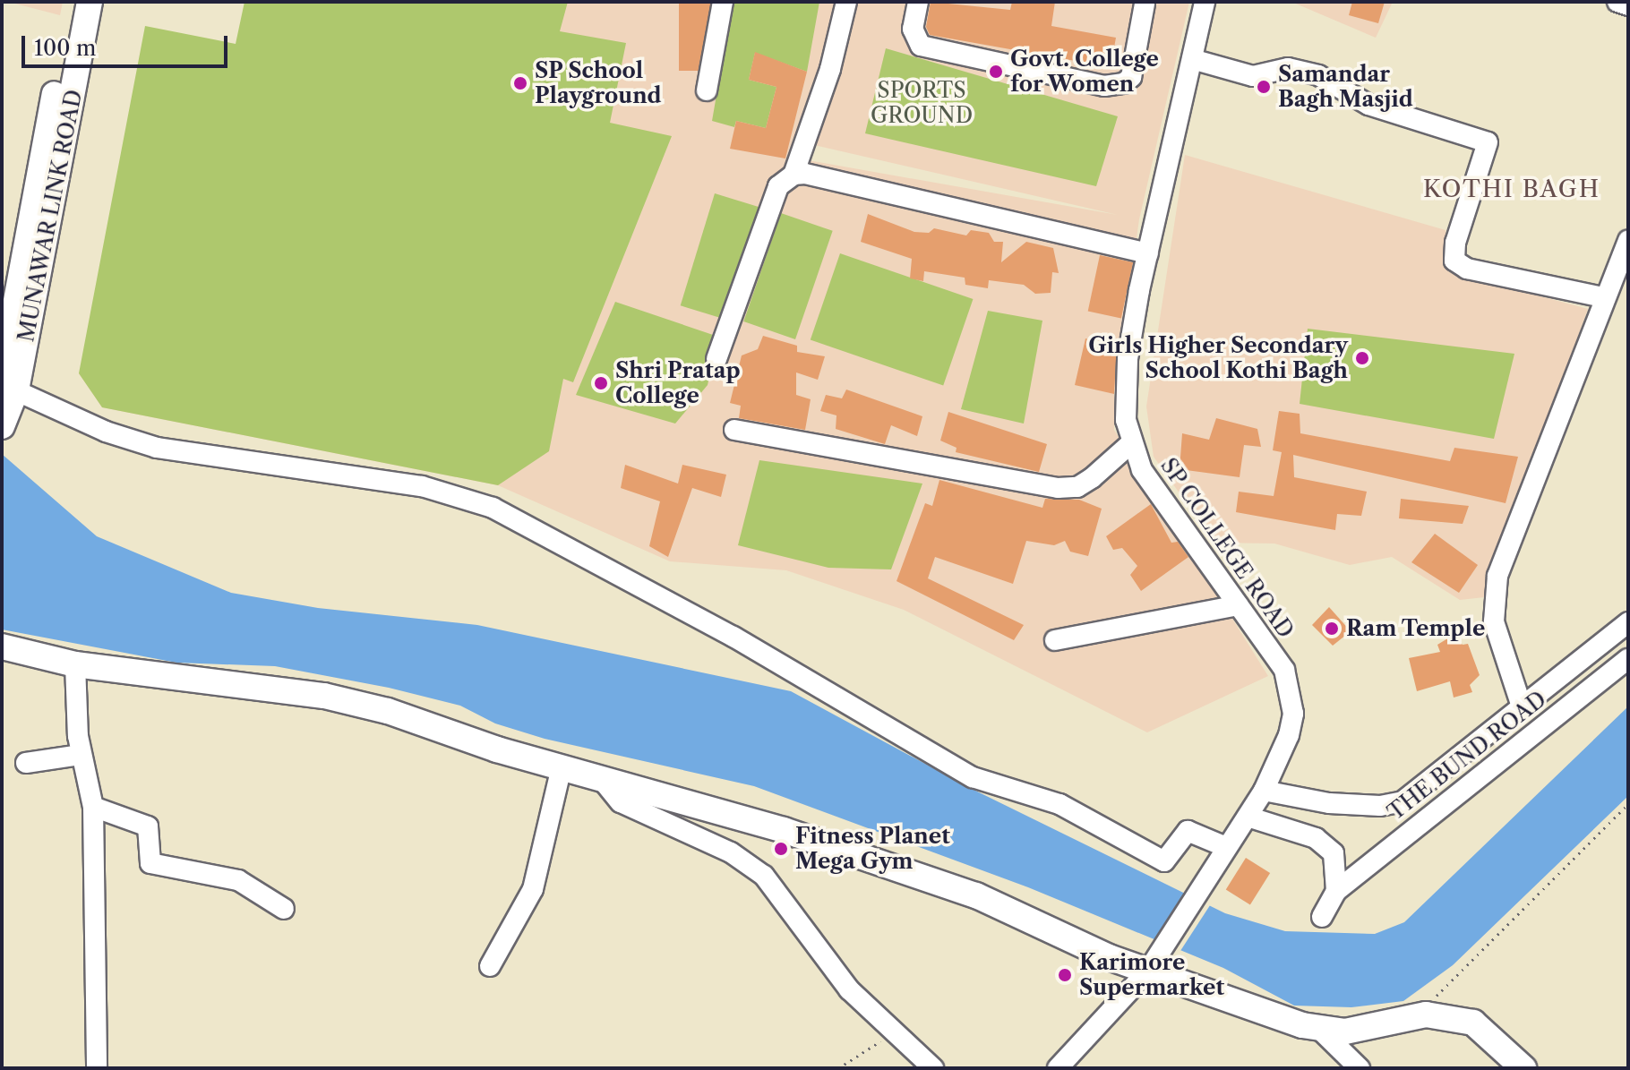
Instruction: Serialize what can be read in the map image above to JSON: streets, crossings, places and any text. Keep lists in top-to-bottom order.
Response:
{
  "streets": {
    "main road": ["MUNAWAR LINK ROAD"],
    "street": ["SP COLLEGE ROAD", "THE BUND ROAD"]
  },
  "districts": ["KOTHI BAGH"],
  "parks": ["SPORTS GROUND"],
  "places": [
    "Govt. College for Women",
    "SP School Playground",
    "Samandar Bagh Masjid",
    "Girls Higher Secondary School Kothi Bagh",
    "Shri Pratap College",
    "Ram Temple",
    "Fitness Planet Mega Gym",
    "Karimore Supermarket"
  ],
  "scale_bar": "100 m"
}
